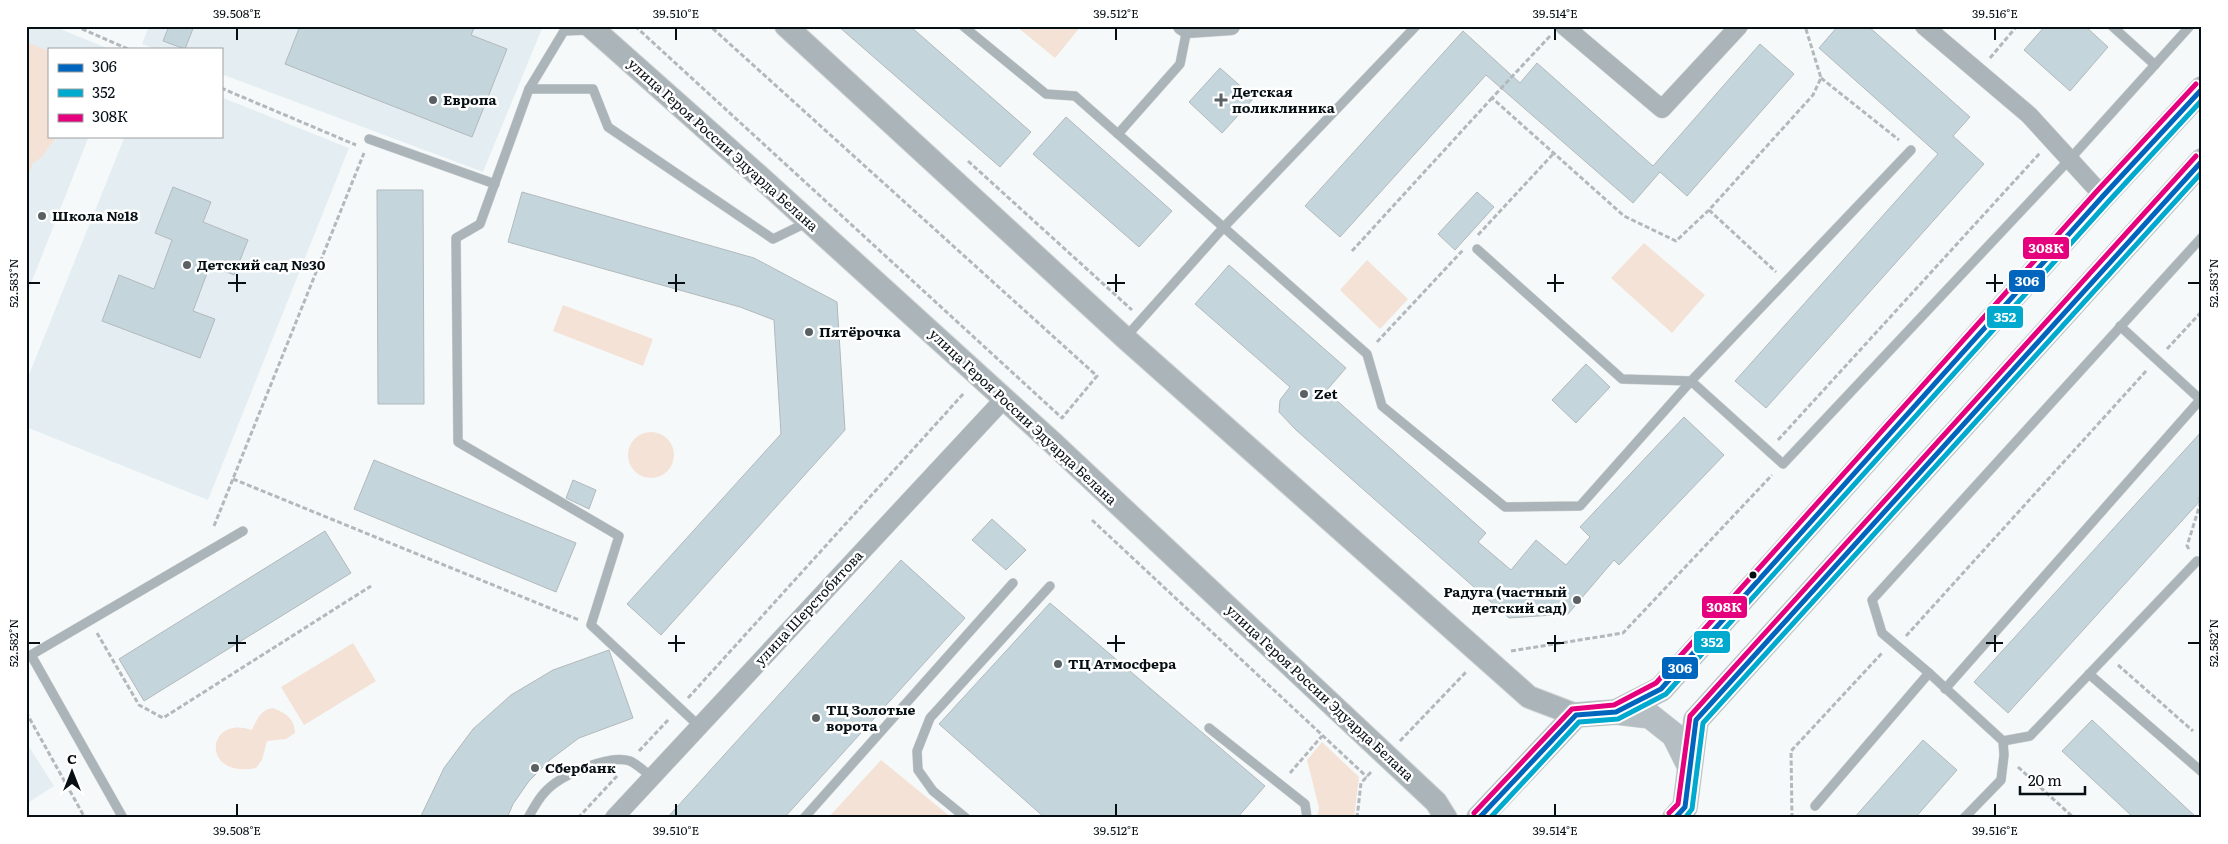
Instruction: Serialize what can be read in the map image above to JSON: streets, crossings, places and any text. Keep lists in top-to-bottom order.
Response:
{
  "streets": {
    "street": ["улица Героя России Эдуарда Белана", "улица Шерстобитова"]
  },
  "crossings": [
    ["улица Героя России Эдуарда Белана", "улица Шерстобитова"]
  ],
  "places": {
    "other": [
      "Европа",
      "Школа №18",
      "Детский сад №30",
      "Пятёрочка",
      "Zet",
      "Радуга (частный детский сад)",
      "ТЦ Атмосфера",
      "ТЦ Золотые ворота",
      "Сбербанк"
    ],
    "health": ["Детская поликлиника"]
  },
  "lines": ["transit line 308К", "transit line 306", "transit line 352"],
  "legend": ["306", "352", "308К"],
  "scale_bar": "20 m",
  "north": "top",
  "coordinates": [
    "39.508°E",
    "39.510°E",
    "39.512°E",
    "39.514°E",
    "39.516°E",
    "52.583°N",
    "52.582°N"
  ]
}
